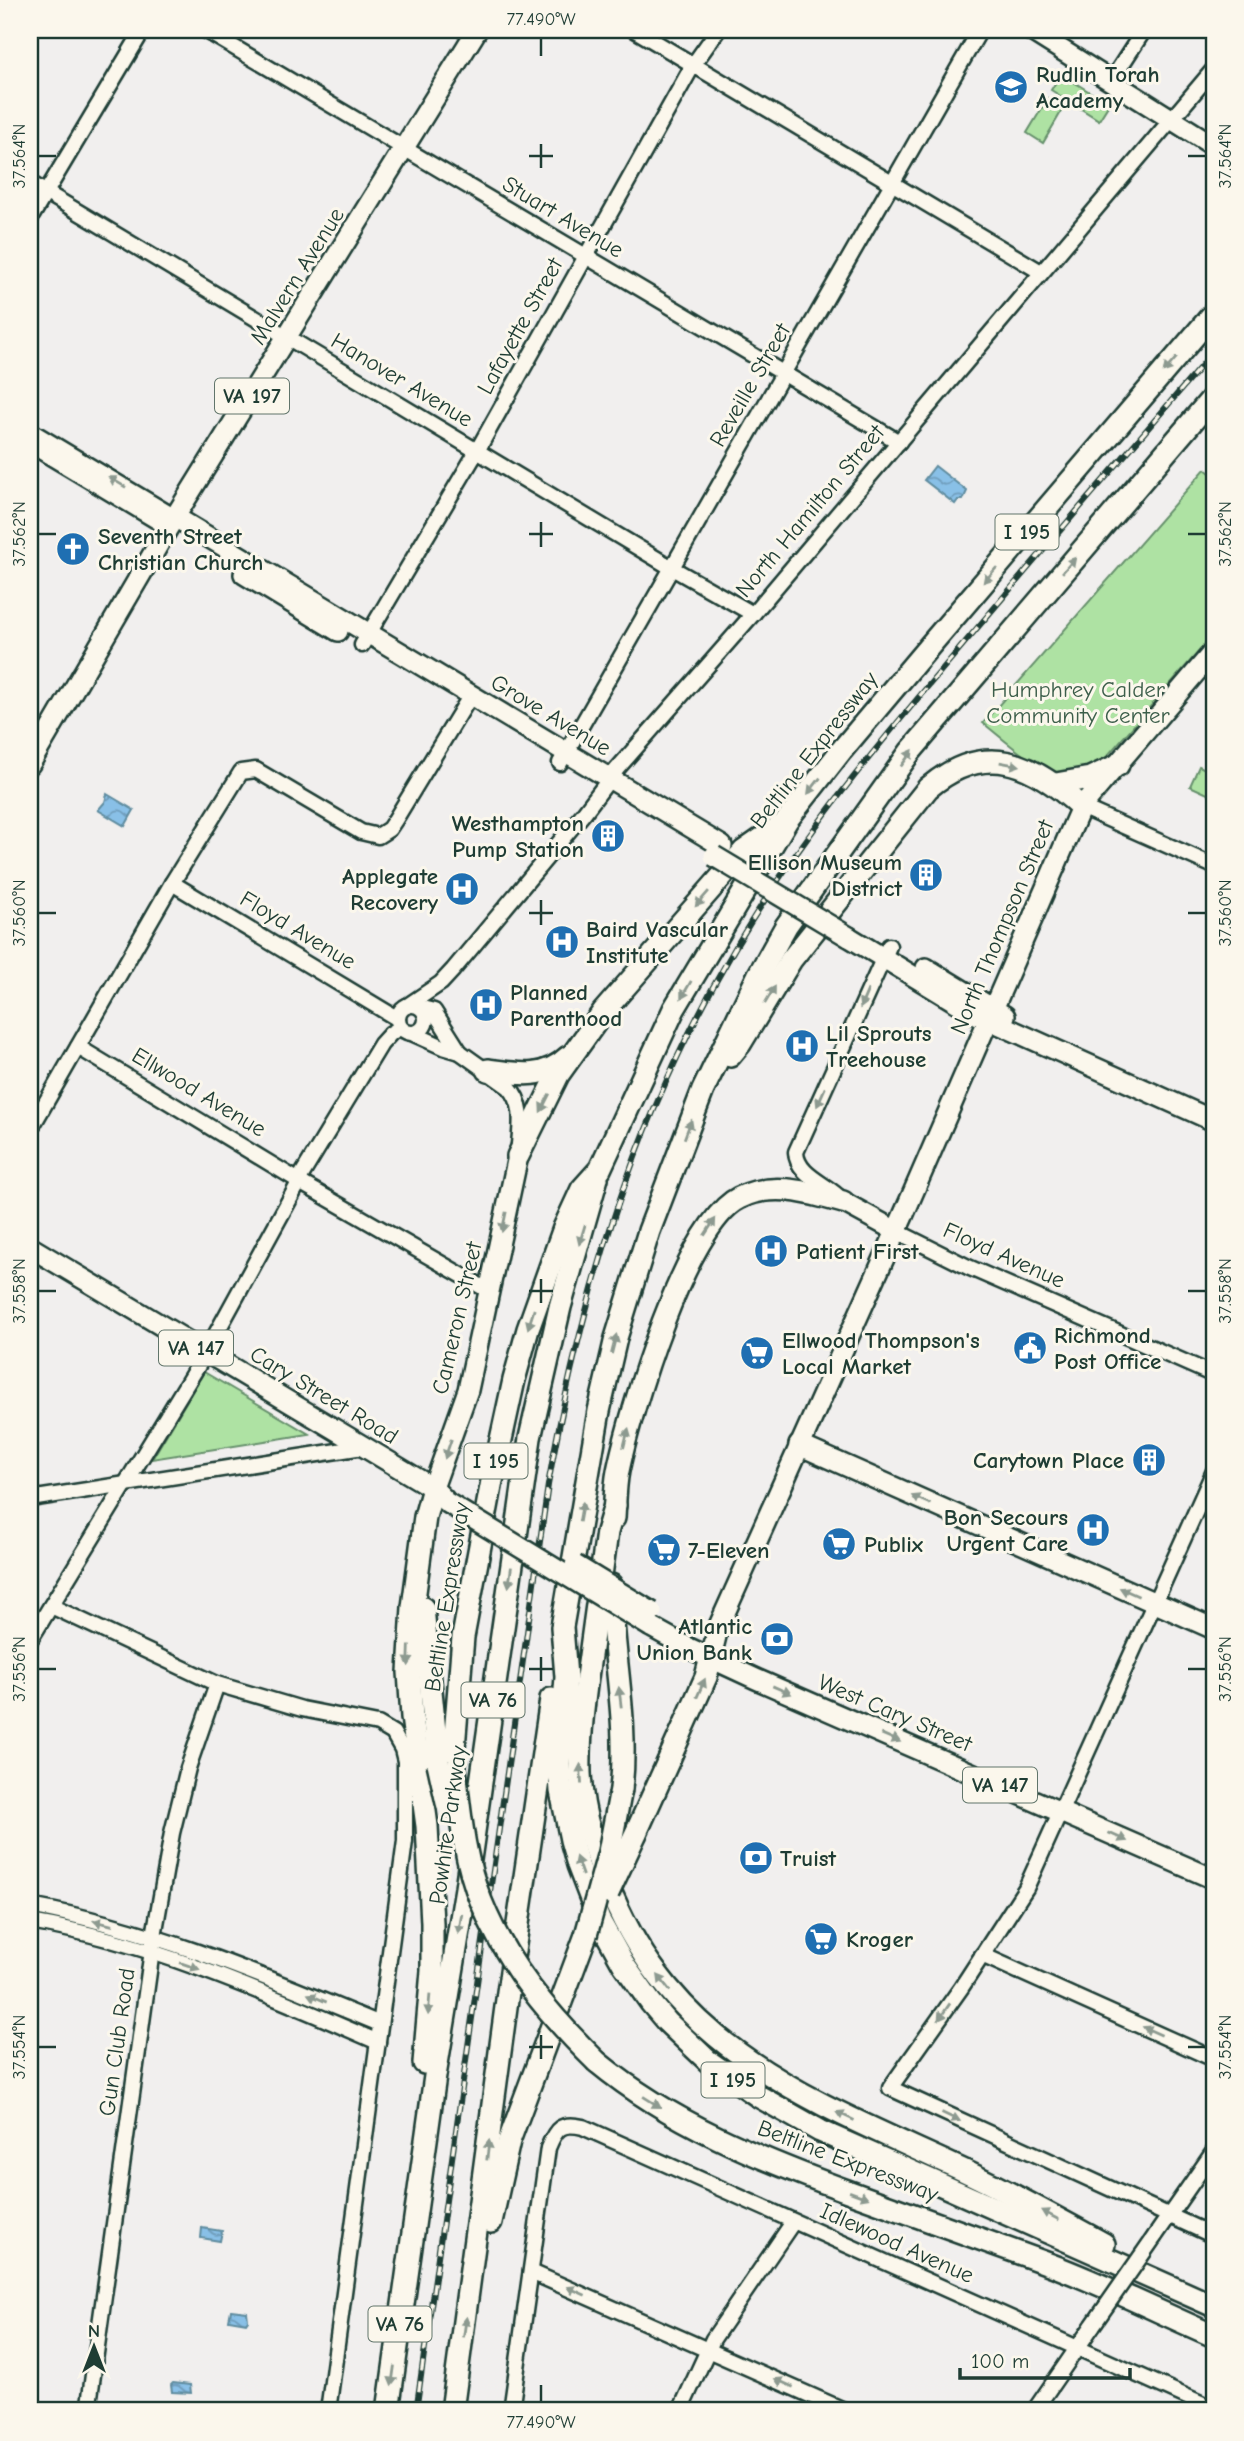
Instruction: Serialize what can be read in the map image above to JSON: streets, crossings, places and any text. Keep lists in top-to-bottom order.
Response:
{
  "streets": {
    "highway": [
      "I 195",
      "Beltline Expressway",
      "VA 76",
      "Powhite Parkway"
    ],
    "main road": [
      "Malvern Avenue",
      "VA 197",
      "Grove Avenue",
      "North Thompson Street",
      "Floyd Avenue",
      "Cameron Street",
      "VA 147",
      "Cary Street Road",
      "West Cary Street"
    ],
    "street": [
      "Stuart Avenue",
      "Lafayette Street",
      "Hanover Avenue",
      "Reveille Street",
      "North Hamilton Street",
      "Ellwood Avenue",
      "Gun Club Road",
      "Idlewood Avenue"
    ]
  },
  "crossings": [
    ["Stuart Avenue", "Malvern Avenue"],
    ["Stuart Avenue", "Lafayette Street"],
    ["Stuart Avenue", "Reveille Street"],
    ["Stuart Avenue", "North Hamilton Street"],
    ["Malvern Avenue", "Hanover Avenue"],
    ["Malvern Avenue", "Grove Avenue"],
    ["Lafayette Street", "Hanover Avenue"],
    ["Lafayette Street", "Grove Avenue"],
    ["Hanover Avenue", "Reveille Street"],
    ["Hanover Avenue", "North Hamilton Street"],
    ["Reveille Street", "Grove Avenue"],
    ["North Hamilton Street", "Grove Avenue"],
    ["North Hamilton Street", "Floyd Avenue"],
    ["I 195", "Beltline Expressway"],
    ["Grove Avenue", "North Thompson Street"],
    ["Grove Avenue", "Floyd Avenue"],
    ["Beltline Expressway", "VA 76"],
    ["Beltline Expressway", "Powhite Parkway"],
    ["North Thompson Street", "Floyd Avenue"],
    ["North Thompson Street", "West Cary Street"],
    ["Floyd Avenue", "Cameron Street"],
    ["Ellwood Avenue", "Cameron Street"],
    ["Cameron Street", "Cary Street Road"],
    ["Cameron Street", "West Cary Street"],
    ["Cary Street Road", "West Cary Street"]
  ],
  "one_way": ["Cameron Street", "West Cary Street"],
  "parks": ["Humphrey Calder Community Center"],
  "places": {
    "school or university": ["Rudlin Torah Academy"],
    "church": ["Seventh Street Christian Church"],
    "building": ["Westhampton Pump Station", "Ellison Museum District", "Carytown Place"],
    "hospital": [
      "Applegate Recovery",
      "Baird Vascular Institute",
      "Planned Parenthood",
      "Lil Sprouts Treehouse",
      "Patient First",
      "Bon Secours Urgent Care"
    ],
    "public building": ["Richmond Post Office"],
    "supermarket": [
      "Ellwood Thompson's Local Market",
      "Publix",
      "7-Eleven",
      "Kroger"
    ],
    "bank": ["Atlantic Union Bank", "Truist"]
  },
  "scale_bar": "100 m",
  "north": "top",
  "coordinates": [
    "77.490°W",
    "37.564°N",
    "37.562°N",
    "37.560°N",
    "37.558°N",
    "37.556°N",
    "37.554°N"
  ]
}
